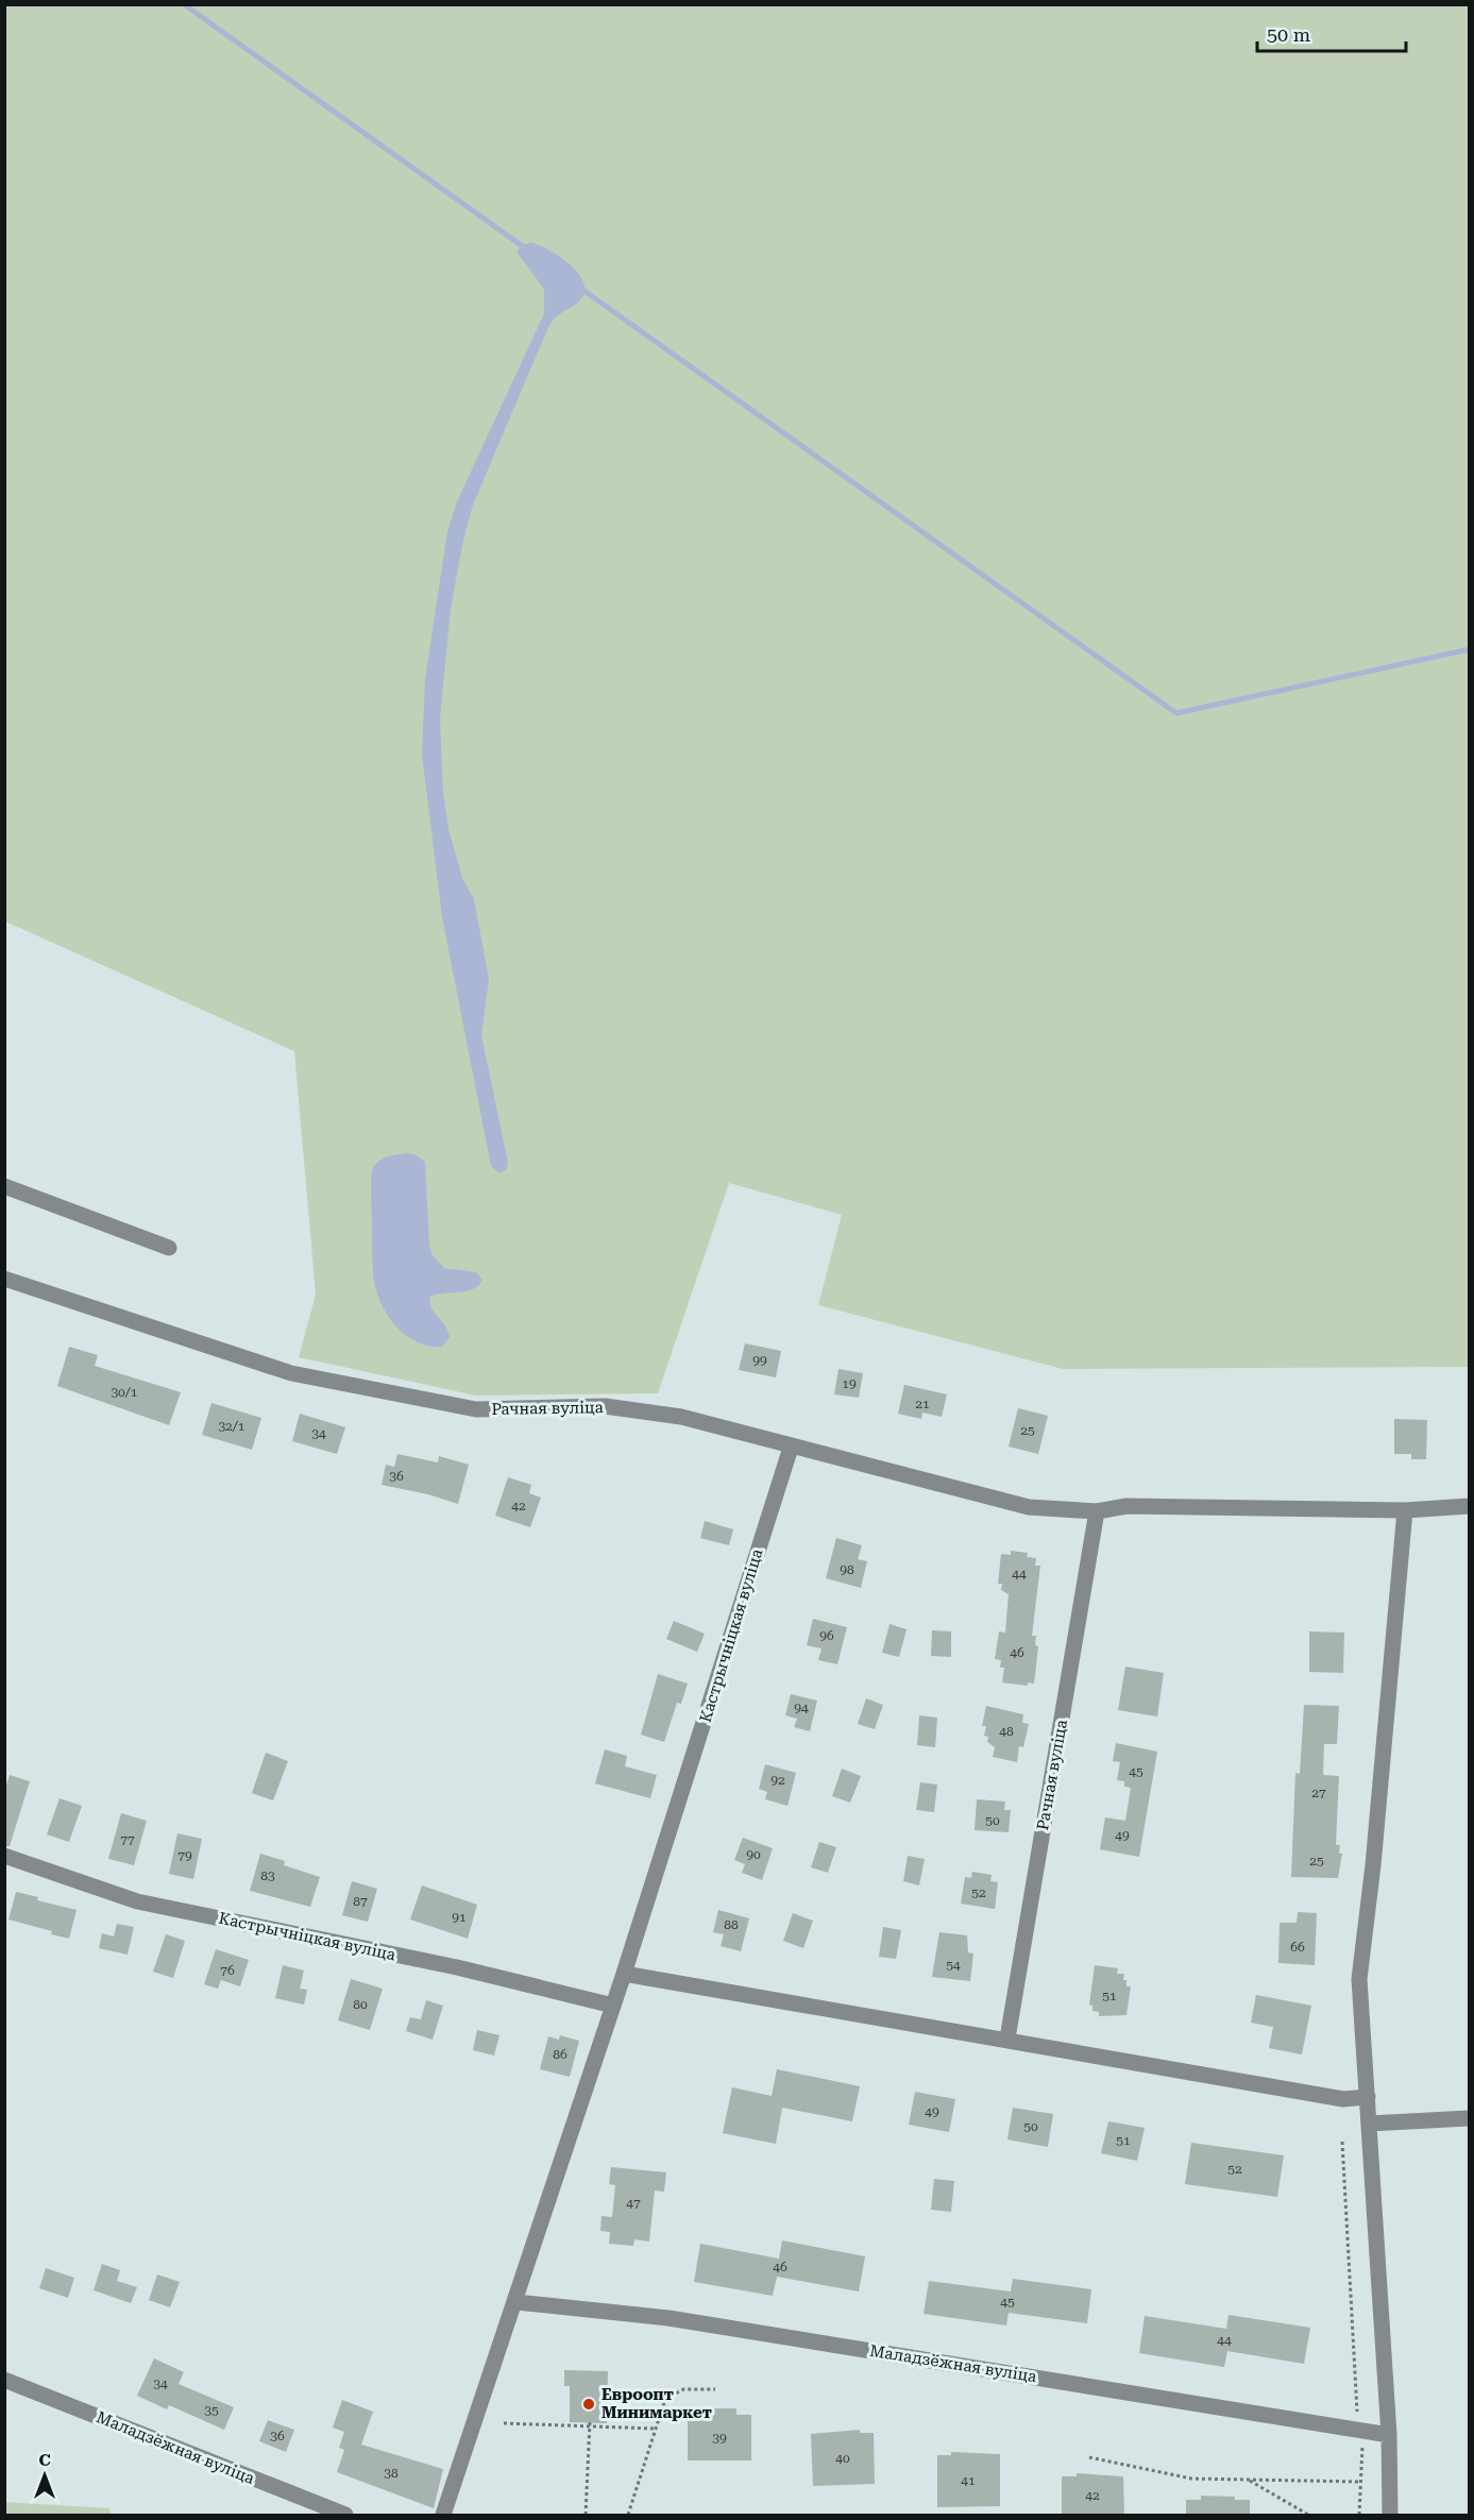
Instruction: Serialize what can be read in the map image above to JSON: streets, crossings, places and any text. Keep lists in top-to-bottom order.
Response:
{
  "streets": {
    "street": ["Рачная вуліца", "Кастрычніцкая вуліца", "Маладзёжная вуліца"]
  },
  "crossings": [
    ["Рачная вуліца", "Кастрычніцкая вуліца"],
    ["Кастрычніцкая вуліца", "Маладзёжная вуліца"]
  ],
  "places": ["Евроопт Минимаркет"],
  "house_numbers": [
    "99",
    "19",
    "30/1",
    "21",
    "32/1",
    "25",
    "34",
    "36",
    "42",
    "98",
    "44",
    "96",
    "46",
    "94",
    "48",
    "45",
    "92",
    "27",
    "50",
    "49",
    "77",
    "90",
    "79",
    "25",
    "83",
    "52",
    "87",
    "91",
    "88",
    "66",
    "54",
    "76",
    "51",
    "80",
    "86",
    "49",
    "50",
    "51",
    "52",
    "47",
    "46",
    "45",
    "44",
    "34",
    "35",
    "36",
    "39",
    "40",
    "38",
    "41",
    "42"
  ],
  "scale_bar": "50 m",
  "north": "top"
}
